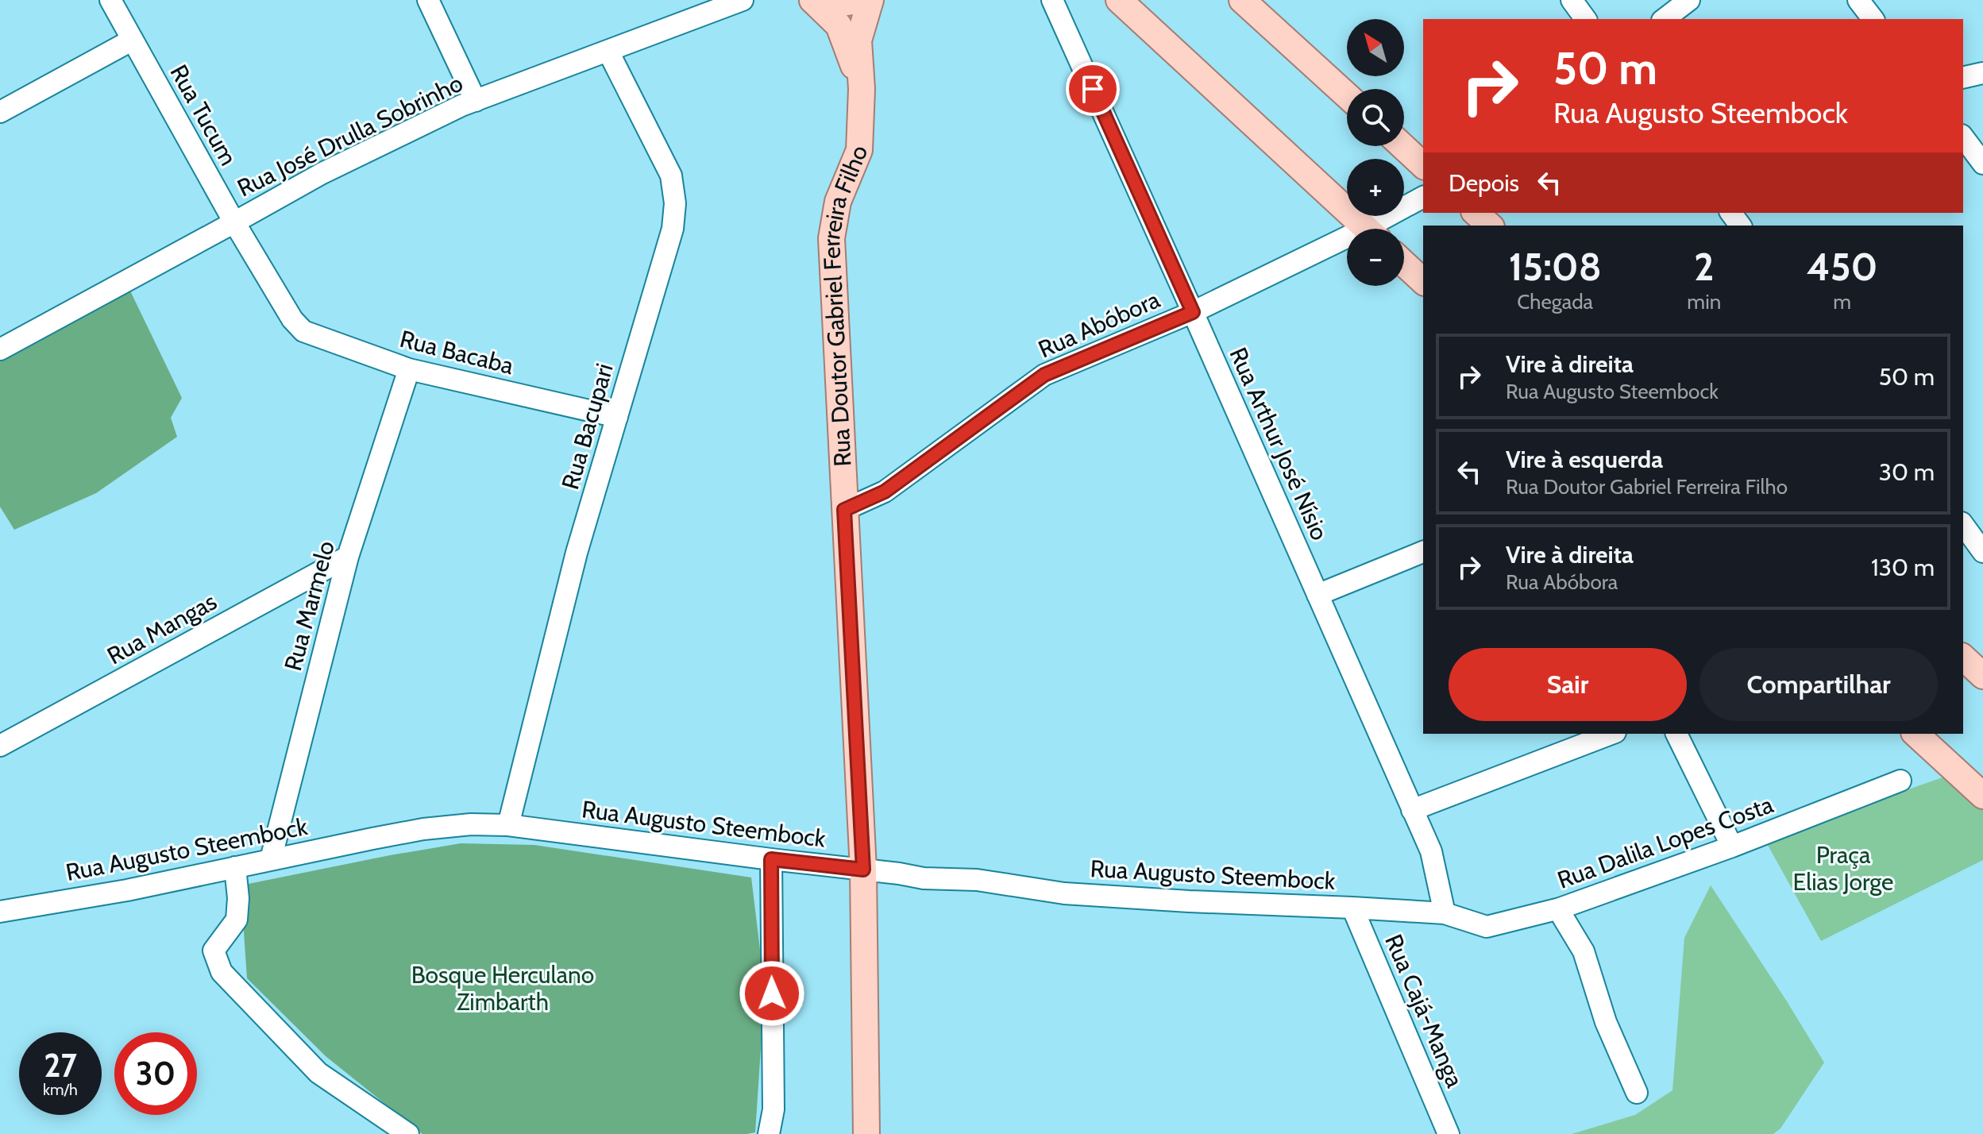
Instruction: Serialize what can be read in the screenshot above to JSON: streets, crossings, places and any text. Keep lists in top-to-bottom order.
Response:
{
  "streets": {
    "main road": ["Rua Doutor Gabriel Ferreira Filho"],
    "street": [
      "Rua Tucum",
      "Rua José Drulla Sobrinho",
      "Rua Abóbora",
      "Rua Bacaba",
      "Rua Bacupari",
      "Rua Arthur José Nísio",
      "Rua Marmelo",
      "Rua Mangas",
      "Rua Augusto Steembock",
      "Rua Dalila Lopes Costa",
      "Rua Cajá-Manga"
    ]
  },
  "crossings": [
    ["Rua Tucum", "Rua José Drulla Sobrinho"],
    ["Rua Tucum", "Rua Bacaba"],
    ["Rua José Drulla Sobrinho", "Rua Bacupari"],
    ["Rua Doutor Gabriel Ferreira Filho", "Rua Abóbora"],
    ["Rua Doutor Gabriel Ferreira Filho", "Rua Augusto Steembock"],
    ["Rua Abóbora", "Rua Arthur José Nísio"],
    ["Rua Bacaba", "Rua Bacupari"],
    ["Rua Bacaba", "Rua Marmelo"],
    ["Rua Bacupari", "Rua Augusto Steembock"],
    ["Rua Arthur José Nísio", "Rua Augusto Steembock"],
    ["Rua Arthur José Nísio", "Rua Dalila Lopes Costa"],
    ["Rua Marmelo", "Rua Mangas"],
    ["Rua Marmelo", "Rua Augusto Steembock"],
    ["Rua Augusto Steembock", "Rua Dalila Lopes Costa"],
    ["Rua Augusto Steembock", "Rua Cajá-Manga"]
  ],
  "parks": ["Praça Elias Jorge", "Bosque Herculano Zimbarth"],
  "north": "top left",
  "page": {
    "map_buttons": ["+", "−"],
    "turn": ["50 m", "Rua Augusto Steembock"],
    "then": "Depois",
    "eta": [
      "15:08",
      "Chegada",
      "2",
      "min",
      "450",
      "m"
    ],
    "list": [
      {
        "name": "Vire à direita",
        "note": "Rua Augusto Steembock",
        "value": "50 m"
      },
      {
        "name": "Vire à esquerda",
        "note": "Rua Doutor Gabriel Ferreira Filho",
        "value": "30 m"
      },
      {
        "name": "Vire à direita",
        "note": "Rua Abóbora",
        "value": "130 m"
      }
    ],
    "buttons": ["Sair", "Compartilhar"],
    "speed": "27 km/h",
    "limit": "30"
  }
}
